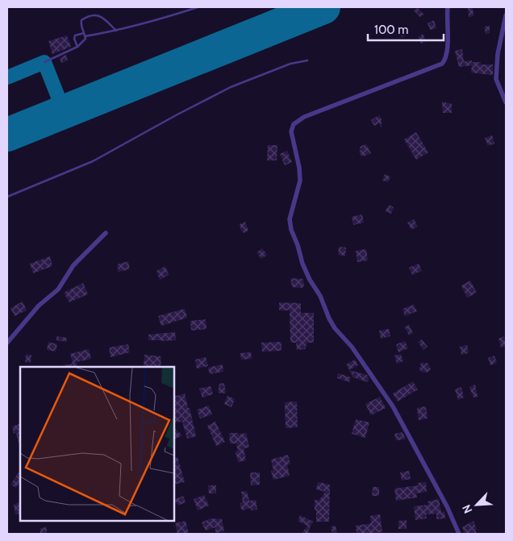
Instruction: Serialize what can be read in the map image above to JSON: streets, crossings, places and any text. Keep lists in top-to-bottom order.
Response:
{
  "scale_bar": "100 m",
  "north": "bottom left"
}
